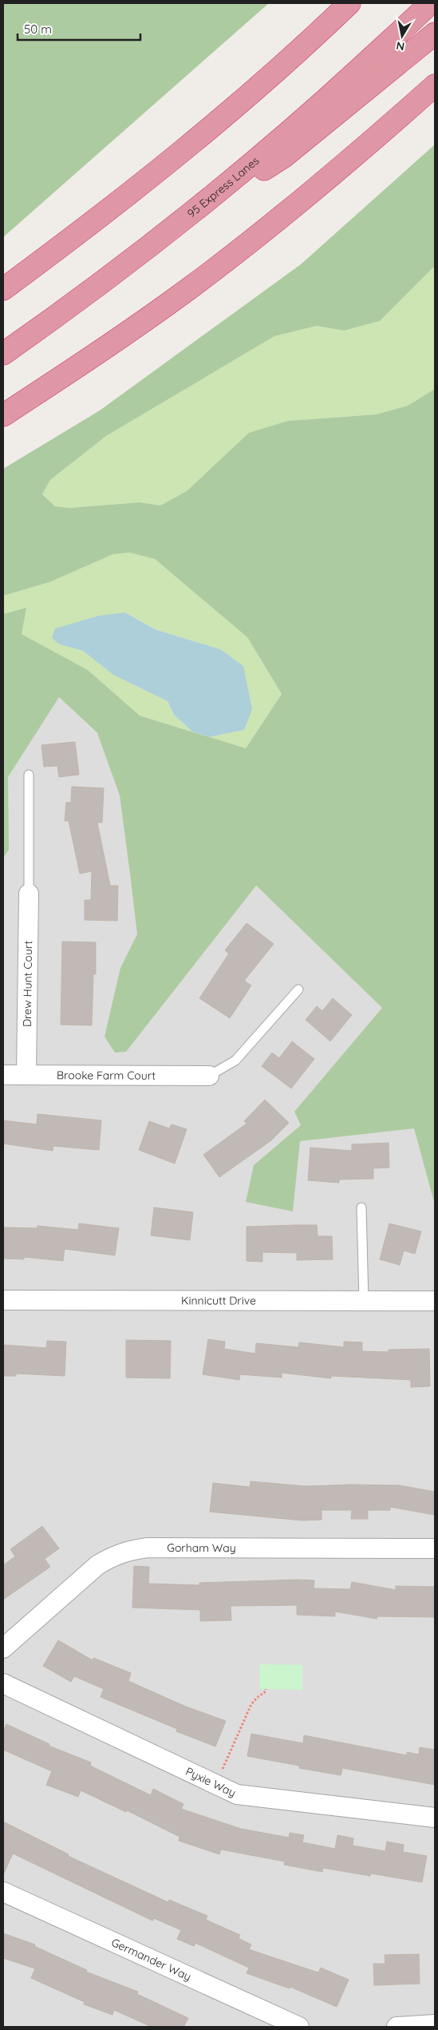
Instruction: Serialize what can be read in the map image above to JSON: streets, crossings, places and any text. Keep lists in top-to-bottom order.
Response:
{
  "streets": {
    "highway": ["95 Express Lanes"],
    "street": [
      "Drew Hunt Court",
      "Brooke Farm Court",
      "Kinnicutt Drive",
      "Gorham Way",
      "Pyxie Way",
      "Germander Way"
    ]
  },
  "crossings": [
    ["Drew Hunt Court", "Brooke Farm Court"]
  ],
  "scale_bar": "50 m",
  "north": "bottom"
}
